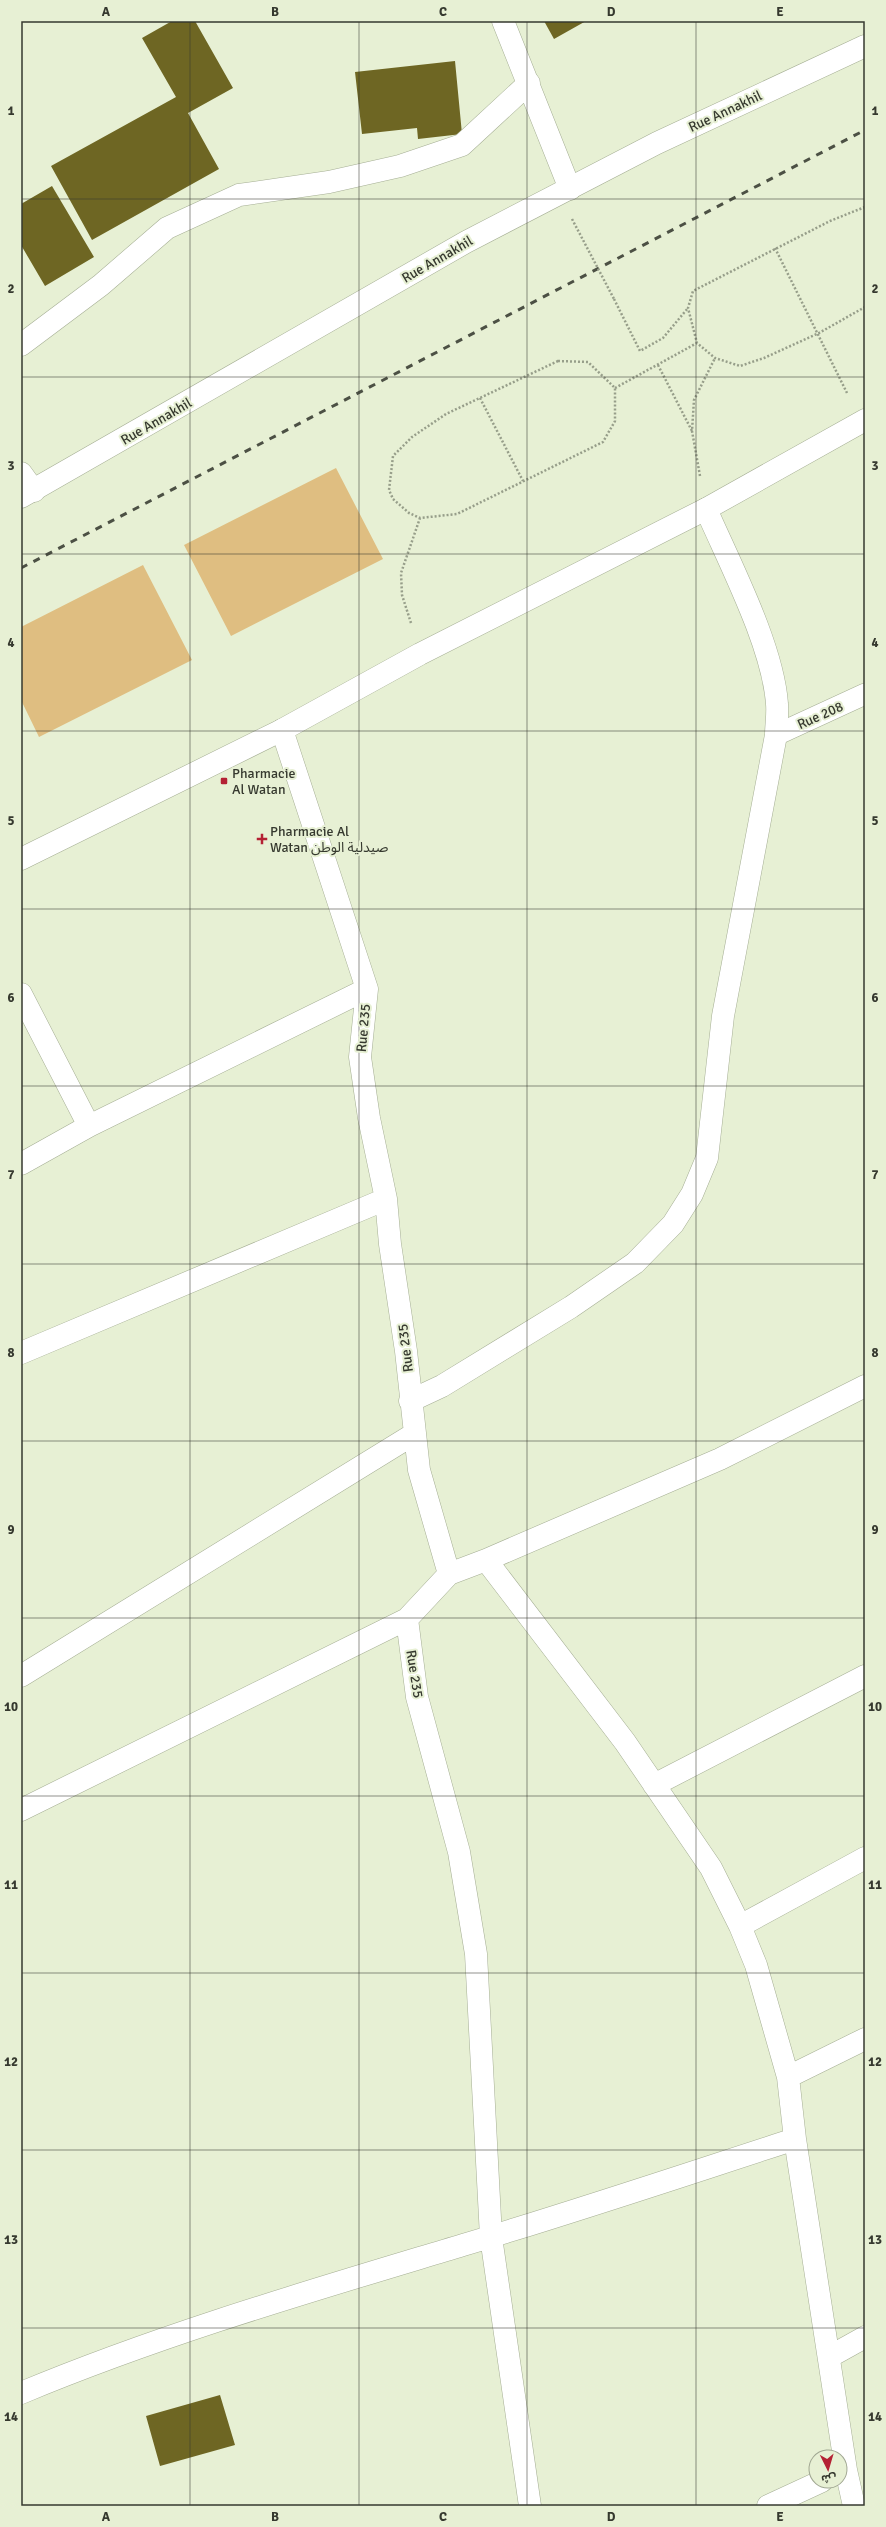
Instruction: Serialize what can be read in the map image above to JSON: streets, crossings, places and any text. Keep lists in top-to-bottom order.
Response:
{
  "streets": {
    "street": ["Rue Annakhil", "Rue 235"],
    "lane": ["Rue 208"]
  },
  "places": {
    "transit": ["Pharmacie Al Watan"],
    "health": ["Pharmacie Al Watan صيدلية الوطن"]
  },
  "north": "bottom",
  "grid": {
    "columns": [
      "A",
      "B",
      "C",
      "D",
      "E"
    ],
    "rows": [
      "1",
      "2",
      "3",
      "4",
      "5",
      "6",
      "7",
      "8",
      "9",
      "10",
      "11",
      "12",
      "13",
      "14"
    ]
  }
}
